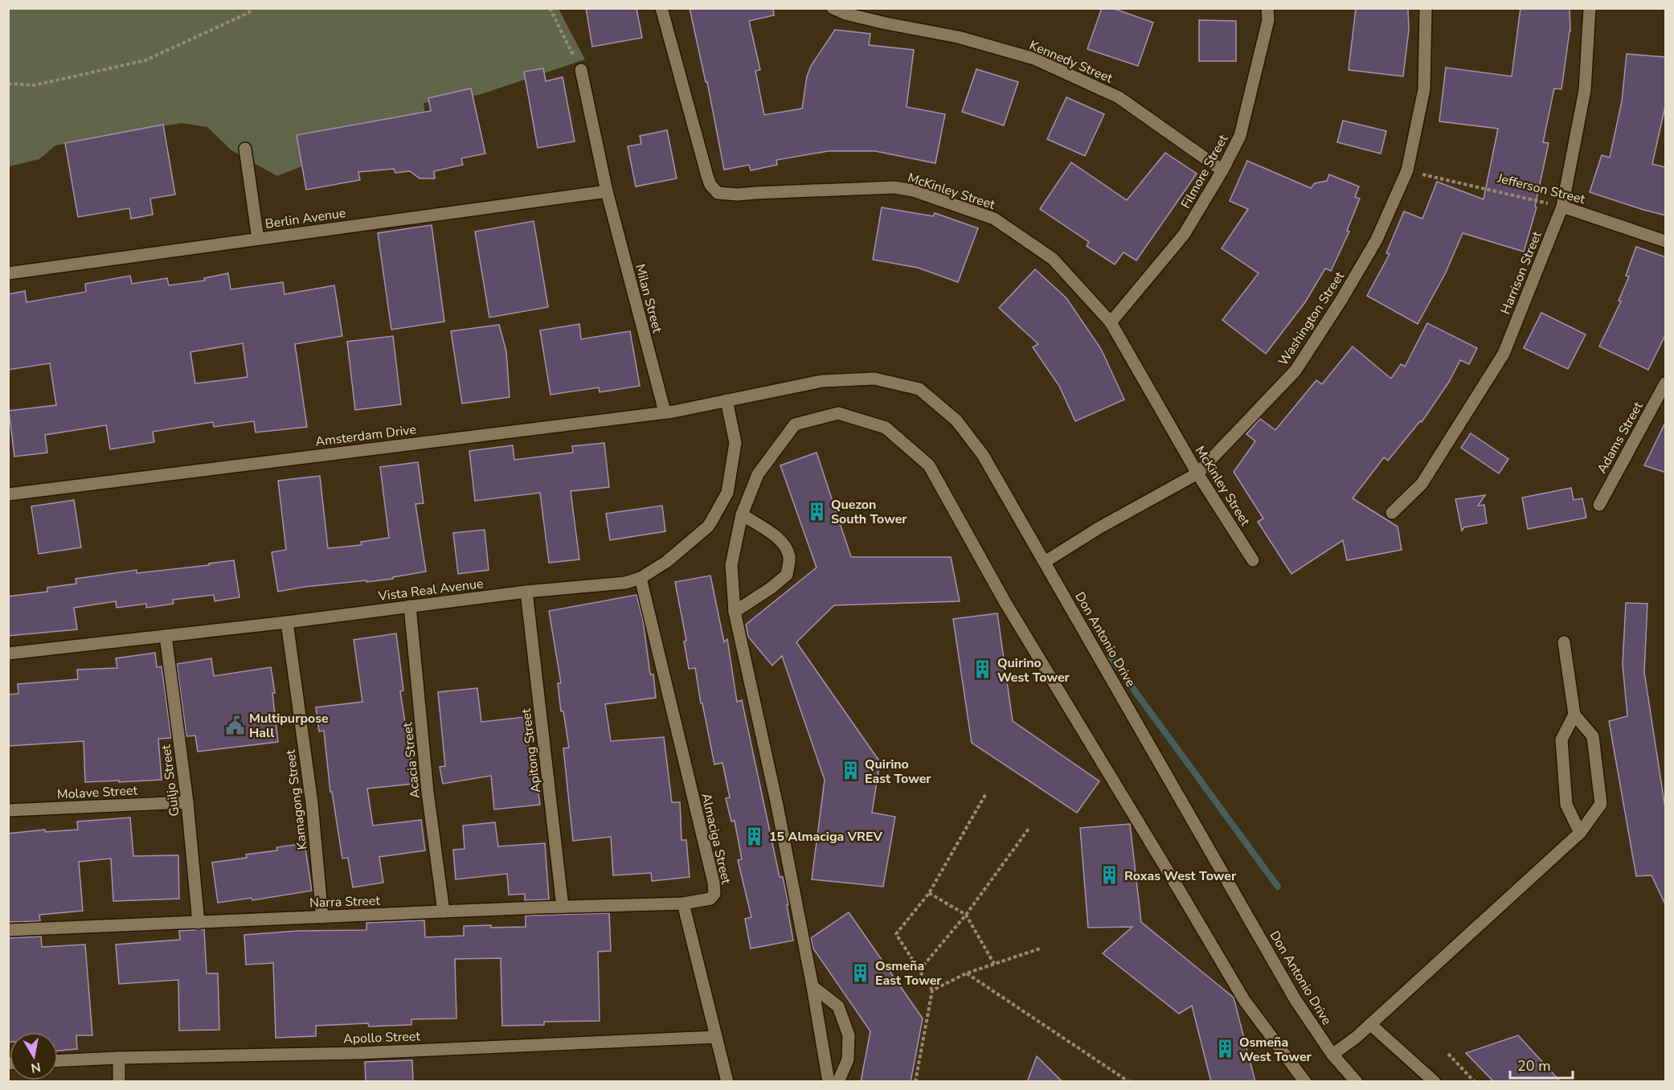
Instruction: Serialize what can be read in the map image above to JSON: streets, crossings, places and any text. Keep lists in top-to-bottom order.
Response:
{
  "streets": {
    "street": [
      "Kennedy Street",
      "Filmore Street",
      "Jefferson Street",
      "McKinley Street",
      "Berlin Avenue",
      "Harrison Street",
      "Milan Street",
      "Washington Street",
      "Amsterdam Drive",
      "Adams Street",
      "Vista Real Avenue",
      "Don Antonio Drive",
      "Apitong Street",
      "Acacia Street",
      "Guiljo Street",
      "Molave Street",
      "Kamagong Street",
      "Almaciga Street",
      "Narra Street",
      "Apollo Street"
    ]
  },
  "crossings": [
    ["Kennedy Street", "Filmore Street"],
    ["Filmore Street", "McKinley Street"],
    ["Jefferson Street", "Harrison Street"],
    ["Jefferson Street", "Washington Street"],
    ["McKinley Street", "Washington Street"],
    ["Berlin Avenue", "Milan Street"],
    ["Milan Street", "Amsterdam Drive"],
    ["Washington Street", "Don Antonio Drive"],
    ["Amsterdam Drive", "Vista Real Avenue"],
    ["Amsterdam Drive", "Don Antonio Drive"],
    ["Vista Real Avenue", "Don Antonio Drive"],
    ["Vista Real Avenue", "Apitong Street"],
    ["Vista Real Avenue", "Acacia Street"],
    ["Vista Real Avenue", "Guiljo Street"],
    ["Vista Real Avenue", "Kamagong Street"],
    ["Vista Real Avenue", "Almaciga Street"],
    ["Apitong Street", "Narra Street"],
    ["Acacia Street", "Narra Street"],
    ["Guiljo Street", "Molave Street"],
    ["Guiljo Street", "Narra Street"],
    ["Kamagong Street", "Narra Street"],
    ["Almaciga Street", "Narra Street"]
  ],
  "places": {
    "building": [
      "Quezon South Tower",
      "Quirino West Tower",
      "Quirino East Tower",
      "15 Almaciga VREV",
      "Roxas West Tower",
      "Osmeña East Tower",
      "Osmeña West Tower"
    ],
    "public building": ["Multipurpose Hall"]
  },
  "scale_bar": "20 m",
  "north": "bottom"
}
